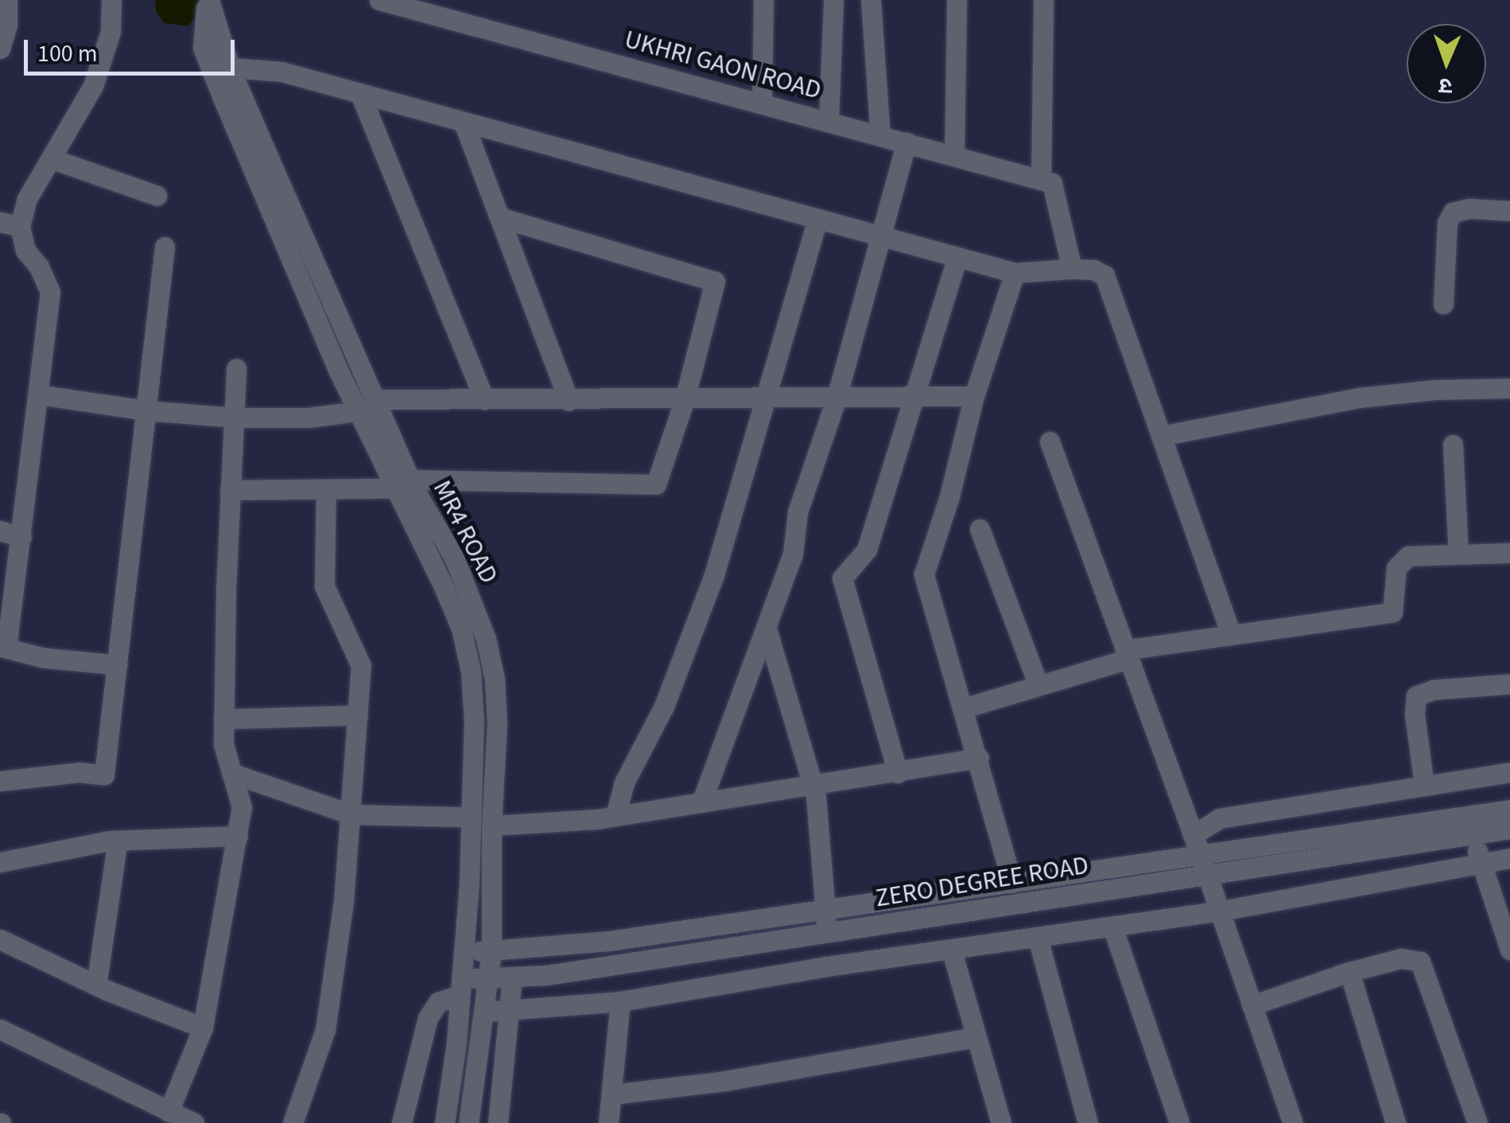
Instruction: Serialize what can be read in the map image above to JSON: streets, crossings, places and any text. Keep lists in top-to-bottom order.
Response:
{
  "streets": {
    "street": ["UKHRI GAON ROAD", "MR4 ROAD", "ZERO DEGREE ROAD"]
  },
  "crossings": [
    ["MR4 ROAD", "ZERO DEGREE ROAD"]
  ],
  "scale_bar": "100 m",
  "north": "bottom"
}
